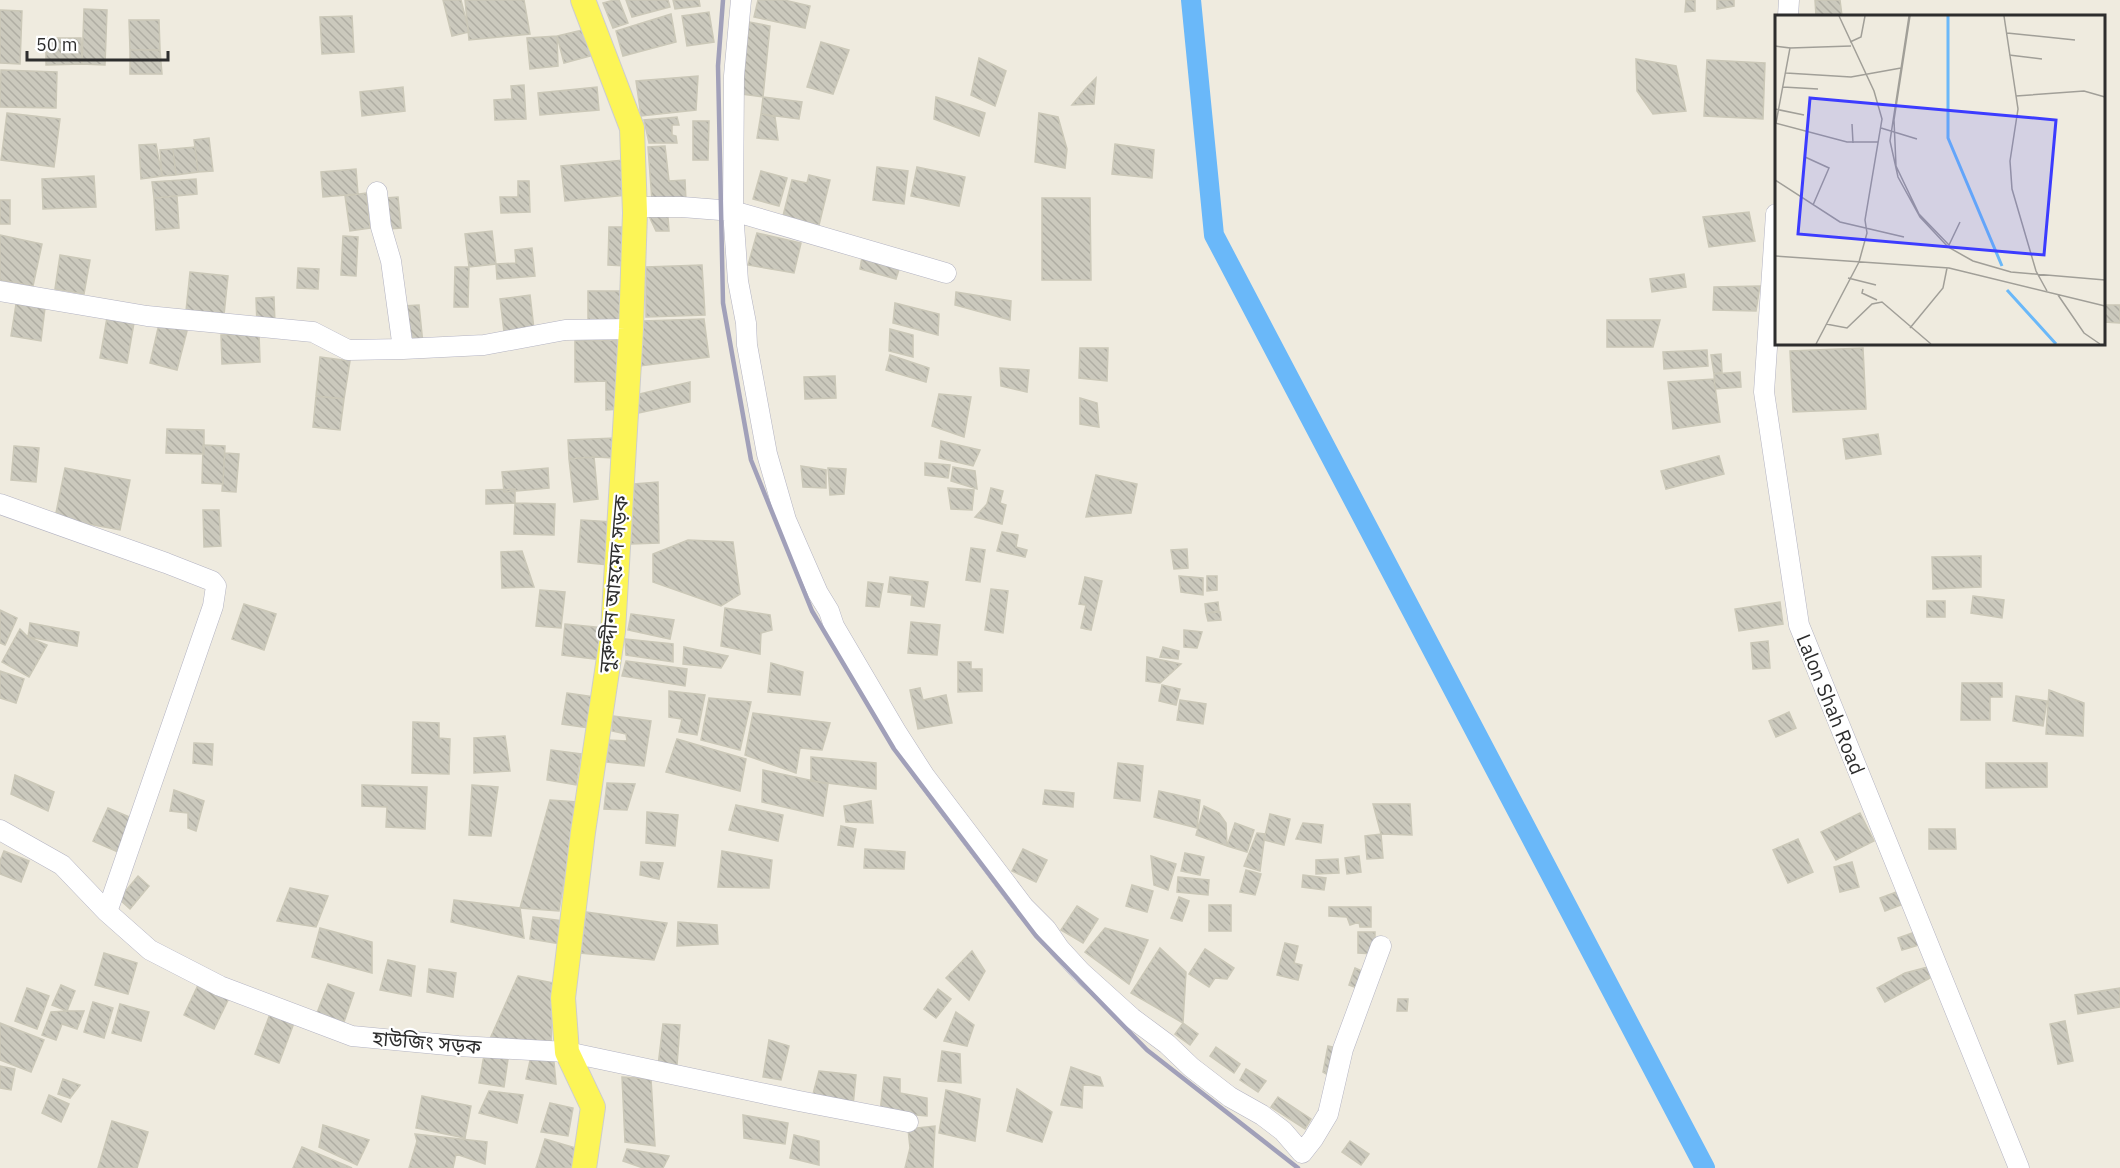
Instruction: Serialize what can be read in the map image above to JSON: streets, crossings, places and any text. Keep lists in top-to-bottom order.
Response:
{
  "streets": {
    "main road": ["নুরুদ্দীন আহমেদ সড়ক"],
    "street": ["Lalon Shah Road", "হাউজিং সড়ক"]
  },
  "crossings": [
    ["নুরুদ্দীন আহমেদ সড়ক", "হাউজিং সড়ক"]
  ],
  "scale_bar": "50 m"
}
